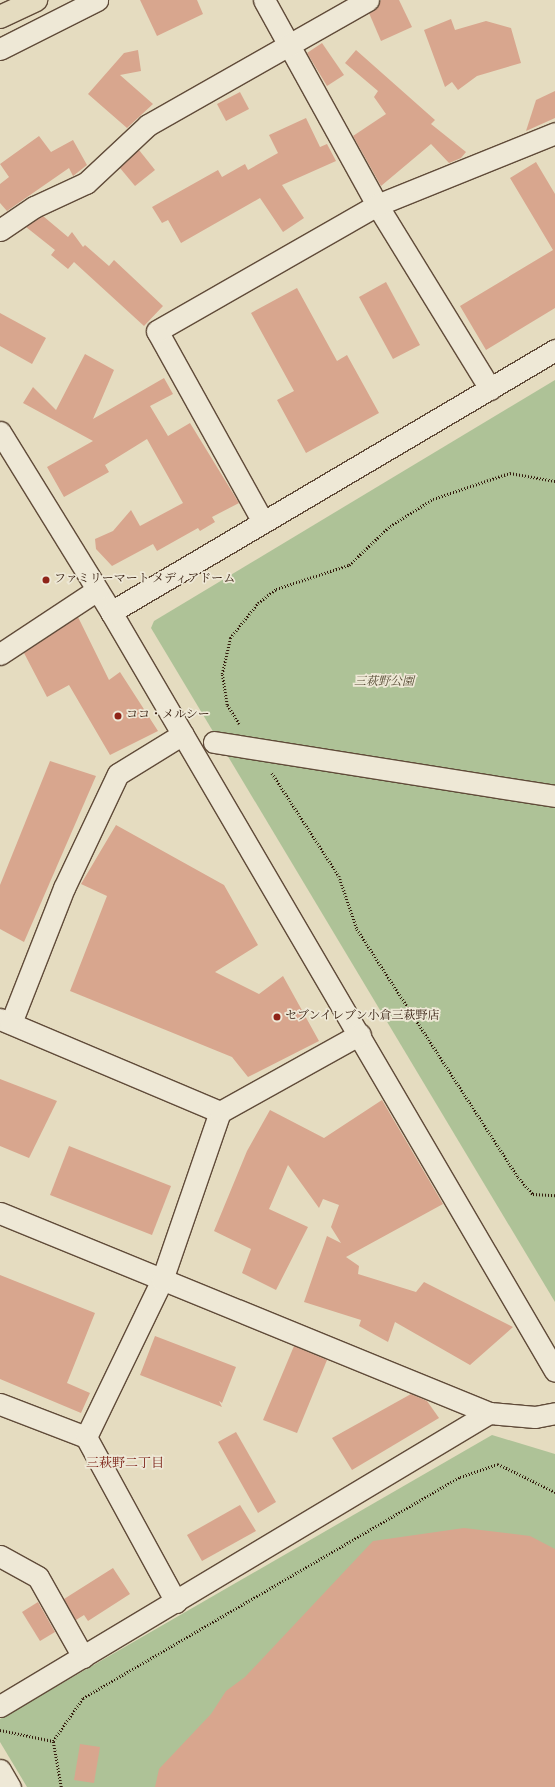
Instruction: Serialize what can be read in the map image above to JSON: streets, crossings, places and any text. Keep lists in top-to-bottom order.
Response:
{
  "districts": ["三萩野二丁目"],
  "parks": ["三萩野公園"],
  "places": ["ファミリーマート メディアドーム", "ココ・メルシー", "セブンイレブン小倉三萩野店"]
}
